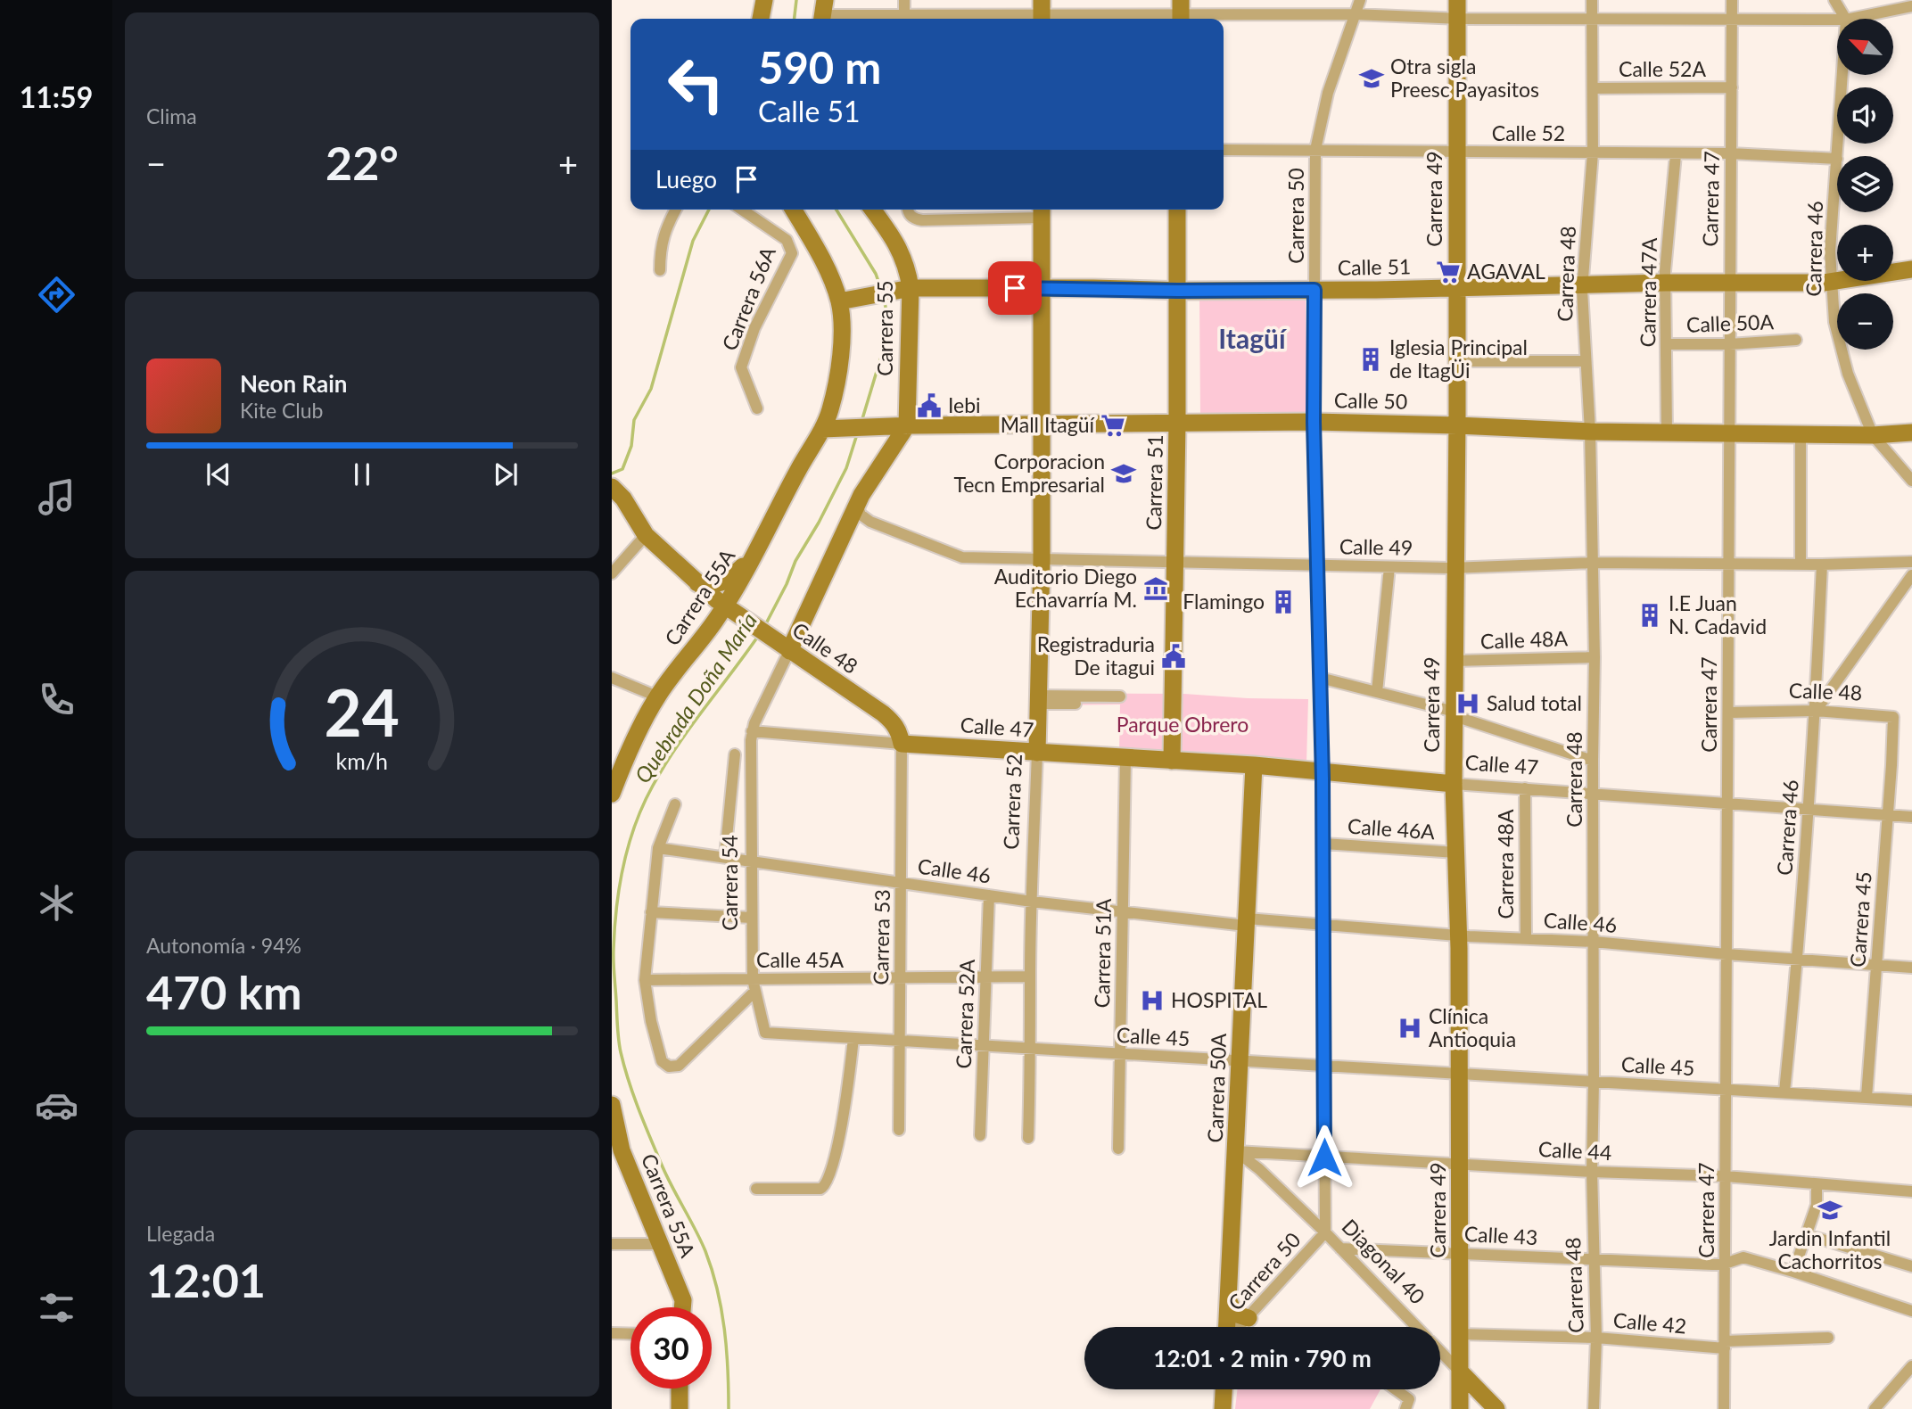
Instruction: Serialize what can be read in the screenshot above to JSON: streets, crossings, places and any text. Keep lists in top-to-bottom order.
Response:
{
  "streets": {
    "street": [
      "Calle 52A",
      "Calle 52",
      "Carrera 49",
      "Carrera 47",
      "Carrera 50",
      "Carrera 46",
      "Calle 51",
      "Carrera 48",
      "Carrera 47A",
      "Carrera 56A",
      "Calle 50A",
      "Carrera 55",
      "Calle 50",
      "Carrera 51",
      "Calle 49",
      "Carrera 55A",
      "Calle 48A",
      "Calle 48",
      "Calle 47",
      "Carrera 52",
      "Calle 46A",
      "Carrera 48A",
      "Calle 46",
      "Carrera 54",
      "Carrera 45",
      "Carrera 53",
      "Carrera 51A",
      "Calle 45A",
      "Carrera 52A",
      "Calle 45",
      "Carrera 50A",
      "Calle 44",
      "Calle 43",
      "Diagonal 40",
      "Calle 42"
    ]
  },
  "crossings": [
    ["Calle 52A", "Carrera 47"],
    ["Calle 52A", "Carrera 48"],
    ["Calle 52", "Carrera 49"],
    ["Calle 52", "Carrera 47"],
    ["Calle 52", "Carrera 50"],
    ["Calle 52", "Carrera 46"],
    ["Calle 52", "Carrera 48"],
    ["Calle 52", "Carrera 47A"],
    ["Carrera 49", "Calle 51"],
    ["Carrera 49", "Calle 50"],
    ["Carrera 49", "Calle 49"],
    ["Carrera 49", "Calle 48A"],
    ["Carrera 49", "Calle 47"],
    ["Carrera 49", "Calle 46A"],
    ["Carrera 49", "Calle 46"],
    ["Carrera 49", "Calle 45"],
    ["Carrera 49", "Calle 44"],
    ["Carrera 49", "Calle 43"],
    ["Carrera 49", "Diagonal 40"],
    ["Carrera 49", "Calle 42"],
    ["Carrera 47", "Calle 51"],
    ["Carrera 47", "Calle 50A"],
    ["Carrera 47", "Calle 50"],
    ["Carrera 47", "Calle 49"],
    ["Carrera 47", "Calle 48"],
    ["Carrera 47", "Calle 47"],
    ["Carrera 47", "Calle 46"],
    ["Carrera 47", "Calle 45"],
    ["Carrera 47", "Calle 44"],
    ["Carrera 47", "Calle 43"],
    ["Carrera 47", "Calle 42"],
    ["Carrera 50", "Calle 51"],
    ["Carrera 50", "Calle 50"],
    ["Carrera 50", "Calle 49"],
    ["Carrera 50", "Calle 47"],
    ["Carrera 50", "Calle 46A"],
    ["Carrera 50", "Calle 46"],
    ["Carrera 50", "Calle 45"],
    ["Carrera 50", "Calle 44"],
    ["Carrera 50", "Diagonal 40"],
    ["Carrera 46", "Calle 51"],
    ["Carrera 46", "Calle 50"],
    ["Carrera 46", "Calle 49"],
    ["Carrera 46", "Calle 48"],
    ["Carrera 46", "Calle 47"],
    ["Carrera 46", "Calle 46"],
    ["Carrera 46", "Calle 45"],
    ["Calle 51", "Carrera 48"],
    ["Calle 51", "Carrera 47A"],
    ["Calle 51", "Carrera 55"],
    ["Calle 51", "Carrera 51"],
    ["Calle 51", "Carrera 55A"],
    ["Calle 51", "Carrera 52"],
    ["Carrera 48", "Calle 50"],
    ["Carrera 48", "Calle 49"],
    ["Carrera 48", "Calle 48A"],
    ["Carrera 48", "Calle 47"],
    ["Carrera 48", "Calle 46"],
    ["Carrera 48", "Calle 45"],
    ["Carrera 48", "Calle 44"],
    ["Carrera 48", "Calle 43"],
    ["Carrera 48", "Calle 42"],
    ["Carrera 47A", "Calle 50A"],
    ["Carrera 47A", "Calle 50"],
    ["Carrera 55", "Calle 50"],
    ["Calle 50", "Carrera 51"],
    ["Calle 50", "Carrera 55A"],
    ["Calle 50", "Carrera 52"],
    ["Carrera 51", "Calle 49"],
    ["Carrera 51", "Calle 47"],
    ["Calle 49", "Carrera 52"],
    ["Carrera 55A", "Calle 48"],
    ["Calle 48", "Calle 47"],
    ["Calle 48", "Carrera 45"],
    ["Calle 48", "Carrera 53"],
    ["Calle 47", "Carrera 52"],
    ["Calle 47", "Carrera 48A"],
    ["Calle 47", "Carrera 54"],
    ["Calle 47", "Carrera 45"],
    ["Calle 47", "Carrera 53"],
    ["Calle 47", "Carrera 51A"],
    ["Calle 47", "Carrera 50A"],
    ["Carrera 52", "Calle 46"],
    ["Carrera 52", "Calle 45A"],
    ["Carrera 52", "Calle 45"],
    ["Carrera 48A", "Calle 46"],
    ["Calle 46", "Carrera 54"],
    ["Calle 46", "Carrera 45"],
    ["Calle 46", "Carrera 53"],
    ["Calle 46", "Carrera 51A"],
    ["Calle 46", "Carrera 52A"],
    ["Calle 46", "Carrera 50A"],
    ["Carrera 54", "Calle 45A"],
    ["Carrera 54", "Calle 45"],
    ["Carrera 45", "Calle 45"],
    ["Carrera 53", "Calle 45A"],
    ["Carrera 53", "Calle 45"],
    ["Carrera 51A", "Calle 45"],
    ["Calle 45A", "Carrera 52A"],
    ["Carrera 52A", "Calle 45"],
    ["Calle 45", "Carrera 50A"],
    ["Carrera 50A", "Calle 44"],
    ["Carrera 50A", "Diagonal 40"],
    ["Calle 44", "Diagonal 40"],
    ["Calle 43", "Diagonal 40"]
  ],
  "districts": ["Itagüí"],
  "water": ["Quebrada Doña María"],
  "parks": ["Parque Obrero"],
  "places": {
    "school or university": ["Otra sigla Preesc Payasitos", "Corporacion Tecn Empresarial", "Jardin Infantil Cachorritos"],
    "supermarket": ["AGAVAL", "Mall Itagüí"],
    "building": ["Iglesia Principal de ItagÜi", "Flamingo", "I.E Juan N. Cadavid"],
    "public building": ["Iebi", "Registraduria De itagui"],
    "museum": ["Auditorio Diego Echavarría M."],
    "hospital": ["Salud total", "HOSPITAL", "Clínica Antioquia"]
  },
  "north": "top left",
  "page": {
    "tabs": "11:59",
    "tile": [
      "Clima",
      ["Autonomía · 94%", "470 km"],
      ["Llegada", "12:01"]
    ],
    "map_buttons": ["+", "−"],
    "turn": ["590 m", "Calle 51"],
    "heat": ["−", "22°", "+"],
    "then": "Luego",
    "song": ["Neon Rain", "Kite Club"],
    "limit": "30",
    "trip": "12:01 · 2 min · 790 m",
    "gauge": ["24", "km/h"]
  }
}
